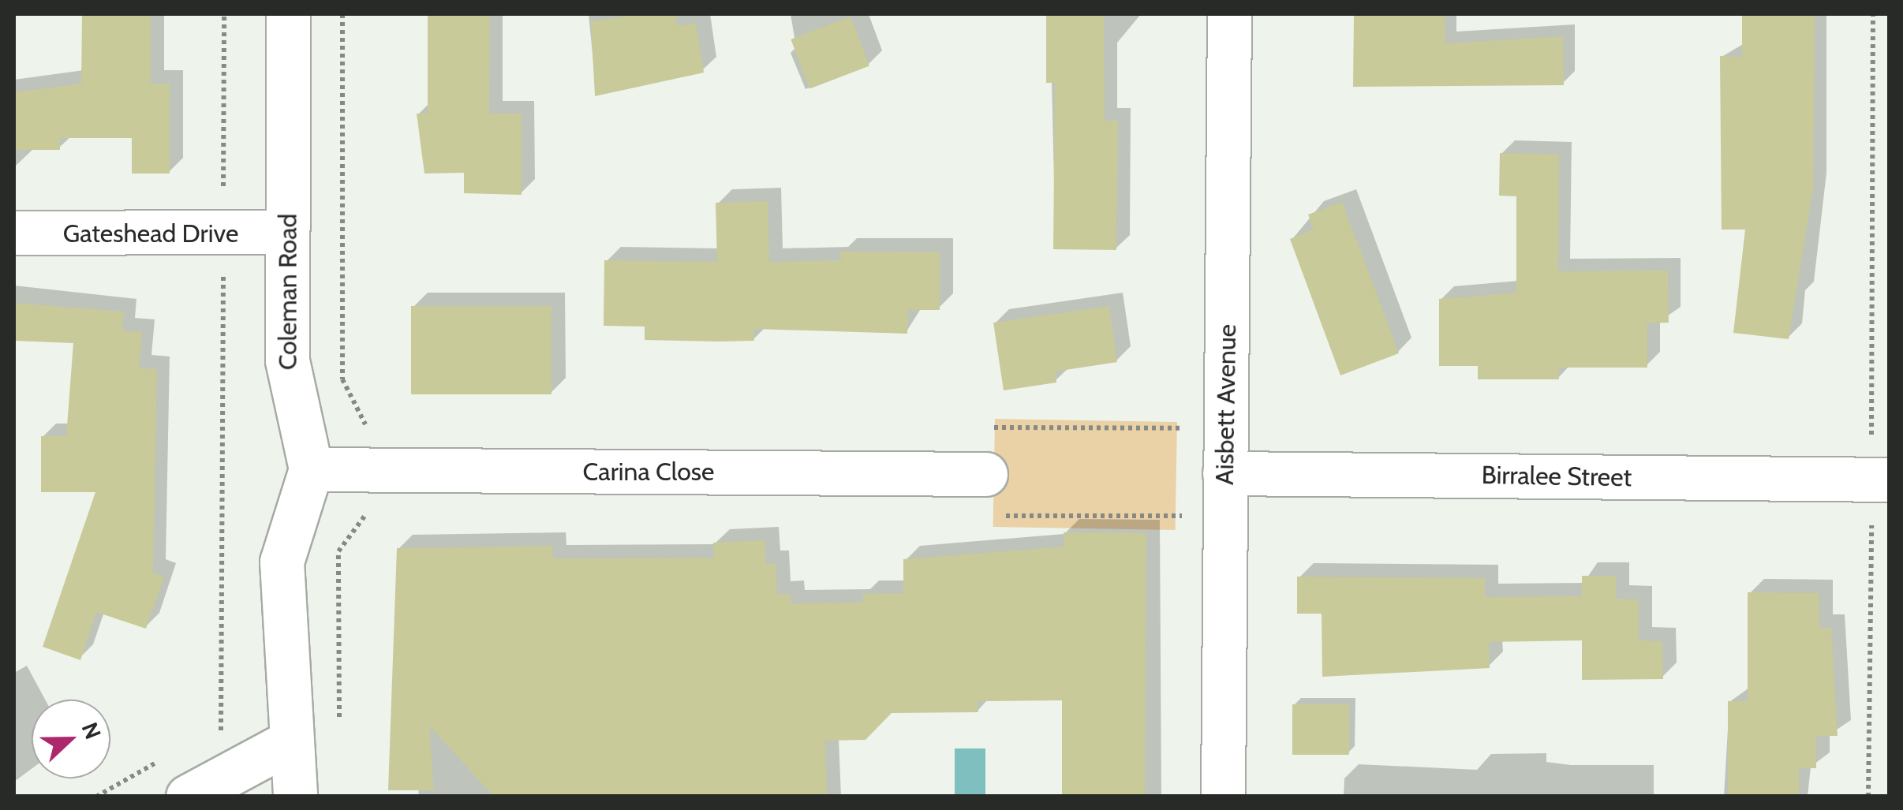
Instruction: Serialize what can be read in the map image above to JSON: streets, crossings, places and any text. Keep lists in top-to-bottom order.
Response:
{
  "streets": {
    "street": [
      "Gateshead Drive",
      "Coleman Road",
      "Aisbett Avenue",
      "Carina Close",
      "Birralee Street"
    ]
  },
  "crossings": [
    ["Gateshead Drive", "Coleman Road"],
    ["Coleman Road", "Carina Close"],
    ["Aisbett Avenue", "Birralee Street"]
  ],
  "north": "right"
}
